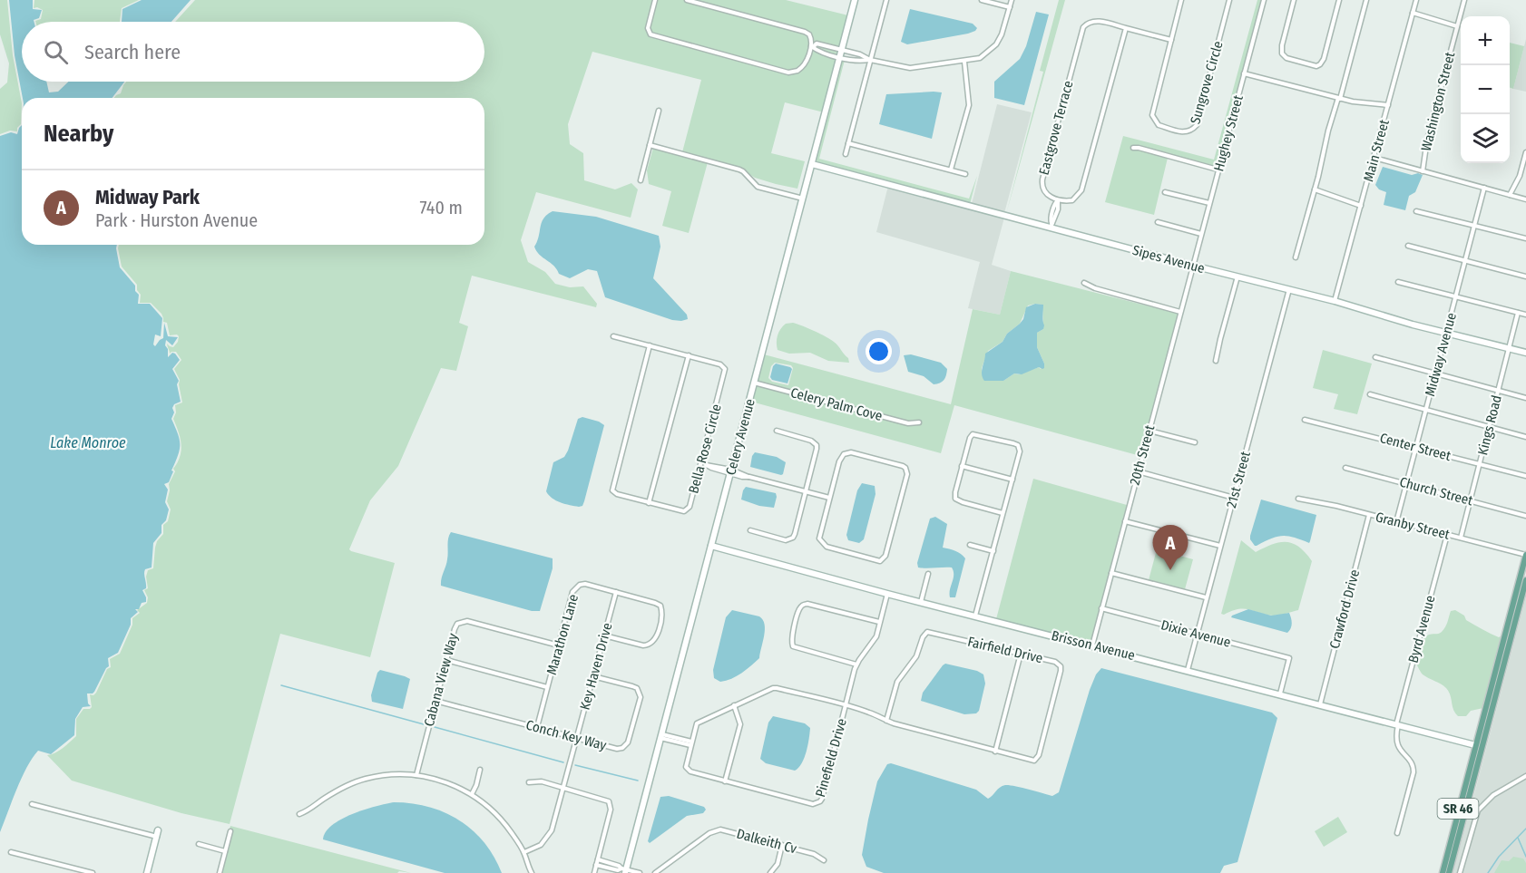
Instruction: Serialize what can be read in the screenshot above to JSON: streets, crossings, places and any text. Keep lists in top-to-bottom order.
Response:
{
  "streets": {
    "main road": ["SR 46"],
    "street": [
      "Sungrove Circle",
      "Washington Street",
      "Eastgrove Terrace",
      "Hughey Street",
      "Main Street",
      "Sipes Avenue",
      "Midway Avenue",
      "Celery Palm Cove",
      "Kings Road",
      "Celery Avenue",
      "Center Street",
      "Bella Rose Circle",
      "20th Street",
      "21st Street",
      "Church Street",
      "Granby Street",
      "Crawford Drive",
      "Byrd Avenue",
      "Dixie Avenue",
      "Marathon Lane",
      "Brisson Avenue",
      "Fairfield Drive",
      "Key Haven Drive",
      "Cabana View Way",
      "Conch Key Way",
      "Pinefield Drive",
      "Dalkeith Cv"
    ]
  },
  "crossings": [
    ["Sungrove Circle", "Eastgrove Terrace"],
    ["Hughey Street", "Sipes Avenue"],
    ["Hughey Street", "20th Street"],
    ["Main Street", "Sipes Avenue"],
    ["Sipes Avenue", "Midway Avenue"],
    ["Sipes Avenue", "Kings Road"],
    ["Sipes Avenue", "Celery Avenue"],
    ["Sipes Avenue", "20th Street"],
    ["Sipes Avenue", "21st Street"],
    ["Midway Avenue", "Center Street"],
    ["Midway Avenue", "Church Street"],
    ["Midway Avenue", "Granby Street"],
    ["Celery Palm Cove", "Celery Avenue"],
    ["Kings Road", "Center Street"],
    ["Kings Road", "Church Street"],
    ["Kings Road", "Granby Street"],
    ["Celery Avenue", "Brisson Avenue"],
    ["20th Street", "Dixie Avenue"],
    ["20th Street", "Brisson Avenue"],
    ["21st Street", "Dixie Avenue"],
    ["21st Street", "Brisson Avenue"],
    ["Granby Street", "Crawford Drive"],
    ["Granby Street", "Byrd Avenue"],
    ["Granby Street", "SR 46"],
    ["Crawford Drive", "Brisson Avenue"],
    ["Byrd Avenue", "Brisson Avenue"],
    ["Dixie Avenue", "Brisson Avenue"],
    ["Marathon Lane", "Key Haven Drive"],
    ["Marathon Lane", "Cabana View Way"],
    ["Marathon Lane", "Conch Key Way"],
    ["Brisson Avenue", "Pinefield Drive"],
    ["Brisson Avenue", "SR 46"],
    ["Fairfield Drive", "Pinefield Drive"],
    ["Key Haven Drive", "Conch Key Way"],
    ["Cabana View Way", "Conch Key Way"]
  ],
  "water": ["Lake Monroe"],
  "page": {
    "map_buttons": ["+", "−"],
    "search": "Search here",
    "heading": "Nearby",
    "list": [
      {
        "mark": "A",
        "name": "Midway Park",
        "note": "Park · Hurston Avenue",
        "value": "740 m"
      }
    ],
    "pins": "A"
  }
}
